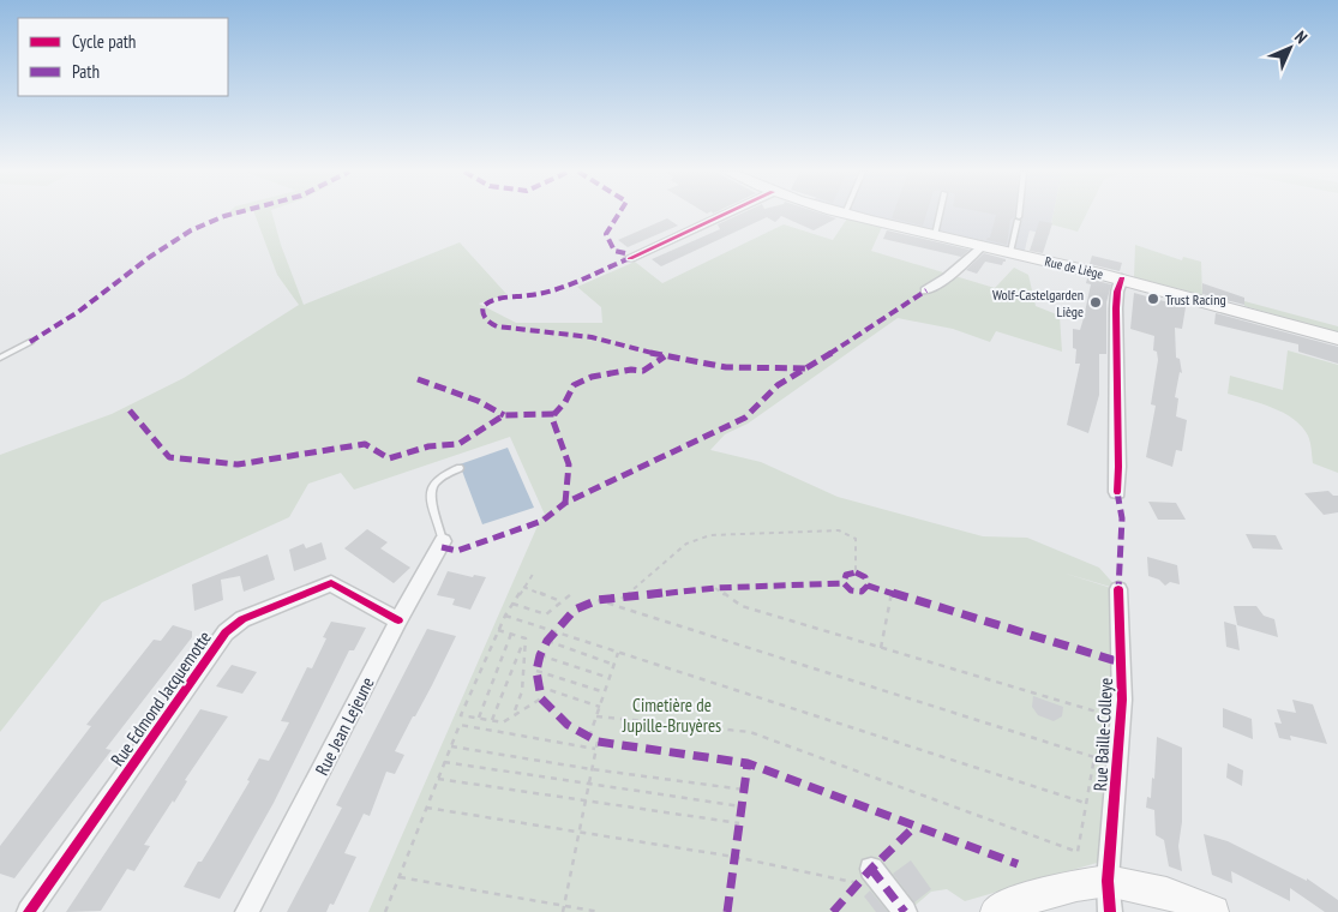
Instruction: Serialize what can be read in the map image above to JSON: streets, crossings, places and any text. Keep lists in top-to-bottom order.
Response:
{
  "streets": {
    "main road": ["Rue de Liège"],
    "street": ["Rue Edmond Jacquemotte", "Rue Jean Lejeune", "Rue Baille-Colleye"]
  },
  "crossings": [
    ["Rue Edmond Jacquemotte", "Rue Jean Lejeune"]
  ],
  "parks": ["Cimetière de Jupille-Bruyères"],
  "places": ["Trust Racing", "Wolf-Castelgarden Liège"],
  "legend": ["Cycle path", "Path"],
  "north": "top right"
}
